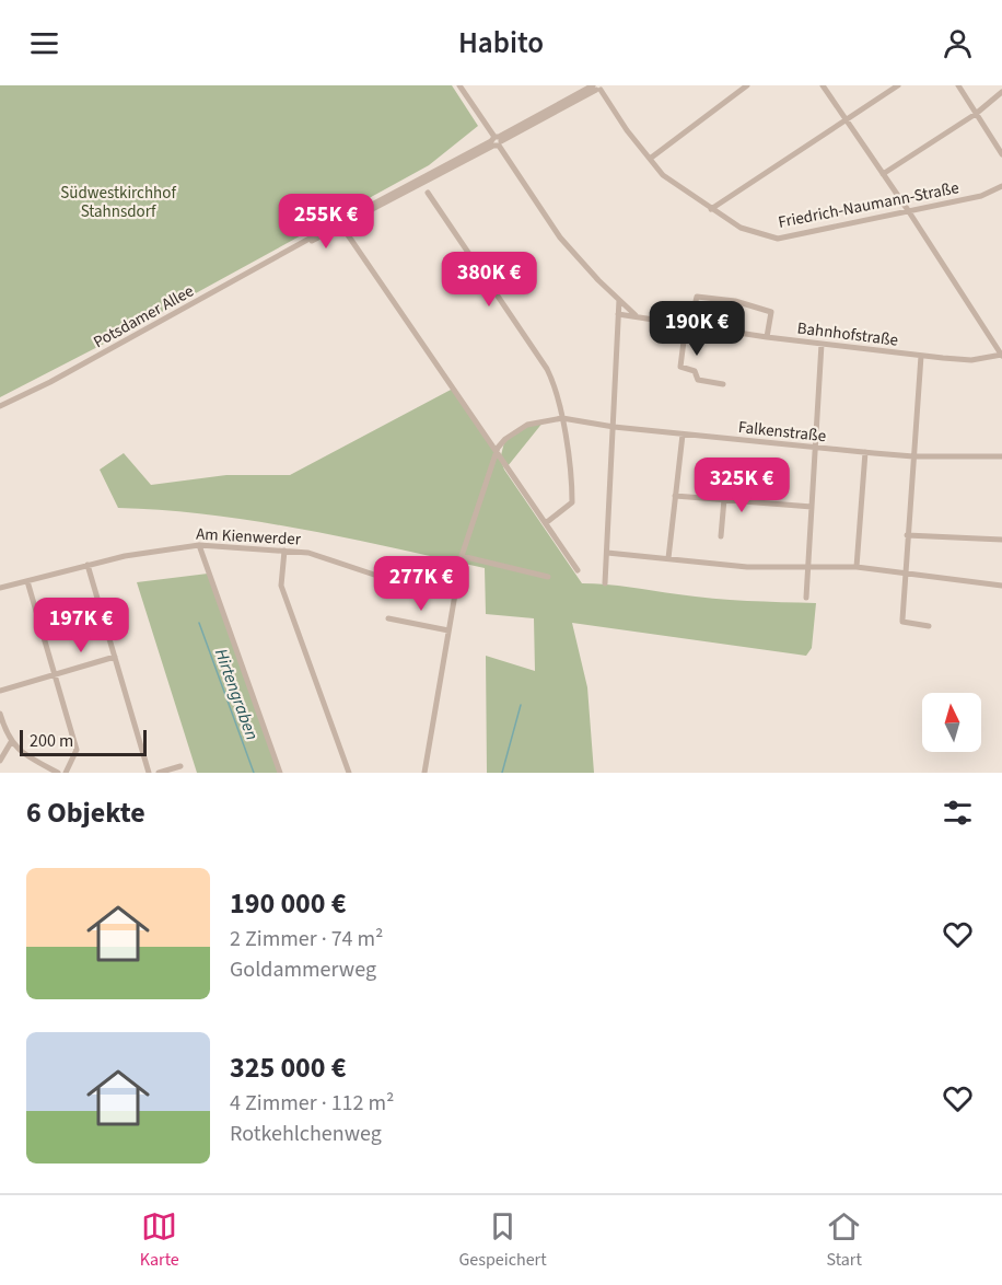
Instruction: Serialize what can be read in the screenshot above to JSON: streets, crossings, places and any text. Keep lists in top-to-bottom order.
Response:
{
  "streets": {
    "street": [
      "Friedrich-Naumann-Straße",
      "Potsdamer Allee",
      "Bahnhofstraße",
      "Falkenstraße",
      "Am Kienwerder"
    ]
  },
  "crossings": [
    ["Friedrich-Naumann-Straße", "Potsdamer Allee"]
  ],
  "water": ["Hirtengraben"],
  "parks": ["Südwestkirchhof Stahnsdorf"],
  "scale_bar": "200 m",
  "north": "top",
  "page": {
    "header": "Habito",
    "price": [
      "255K €",
      "380K €",
      "190K €",
      "325K €",
      "277K €",
      "197K €"
    ],
    "scale": "200 m",
    "heading": "6 Objekte",
    "list": [
      {
        "name": "190 000 €",
        "note": "2 Zimmer · 74 m² · Goldammerweg"
      },
      {
        "name": "325 000 €",
        "note": "4 Zimmer · 112 m² · Rotkehlchenweg"
      }
    ],
    "tabs": ["Karte", "Gespeichert", "Start"]
  }
}
